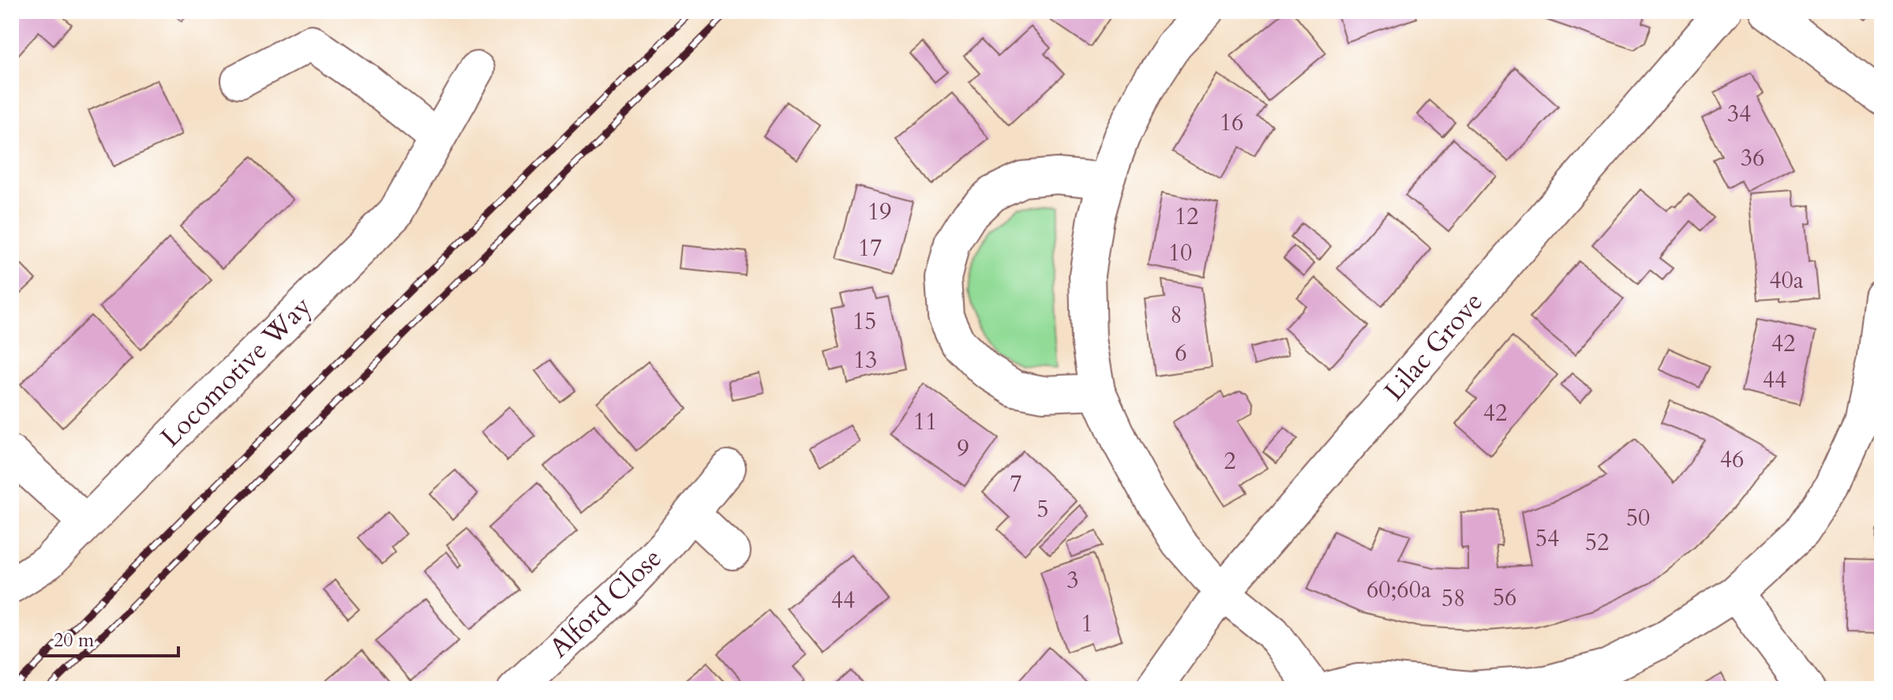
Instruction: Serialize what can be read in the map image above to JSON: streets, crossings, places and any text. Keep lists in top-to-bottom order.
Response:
{
  "streets": {
    "street": ["Lilac Grove", "Locomotive Way", "Alford Close"]
  },
  "house_numbers": [
    "34",
    "16",
    "36",
    "19",
    "12",
    "17",
    "10",
    "40a",
    "8",
    "15",
    "42",
    "6",
    "13",
    "44",
    "42",
    "11",
    "9",
    "46",
    "2",
    "7",
    "5",
    "50",
    "54",
    "52",
    "3",
    "60;60a",
    "56",
    "58",
    "44",
    "1"
  ],
  "scale_bar": "20 m"
}
